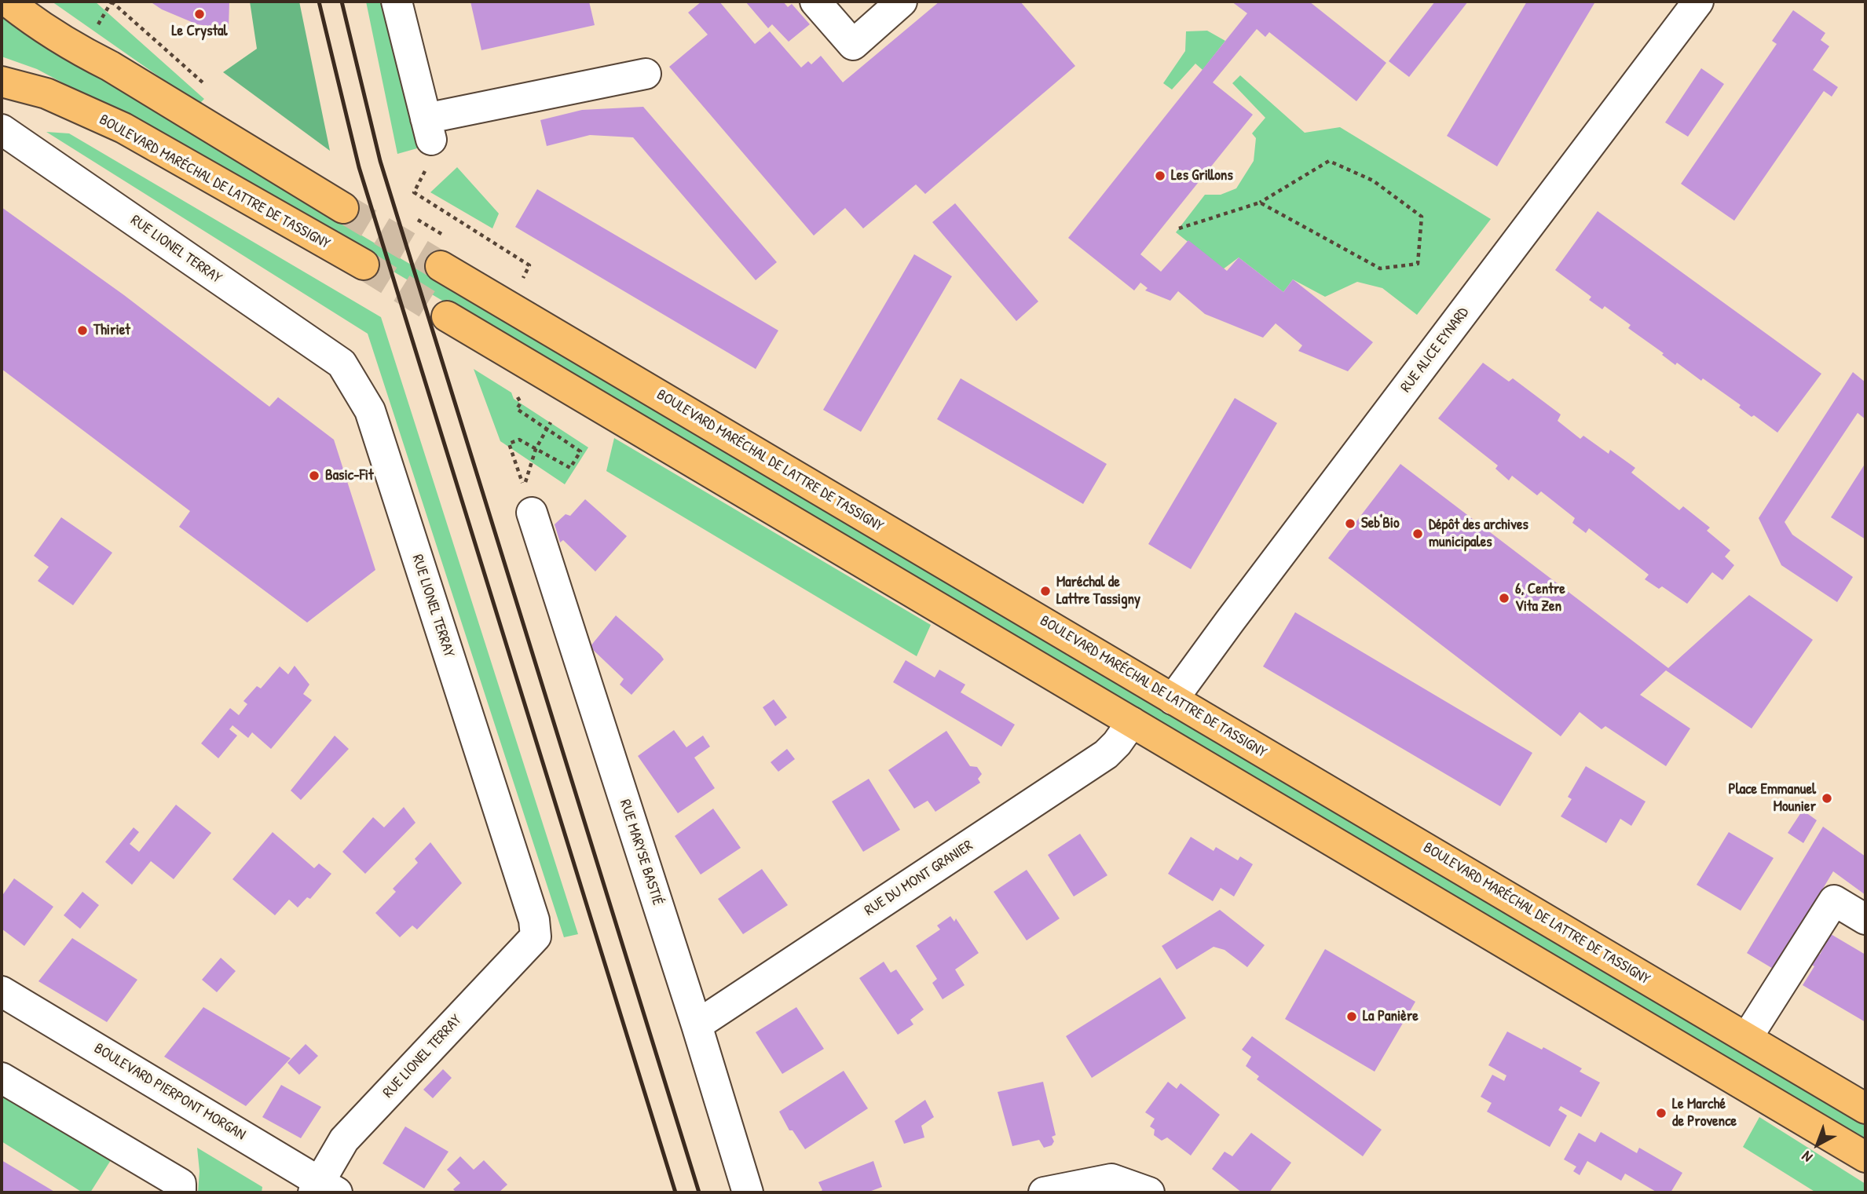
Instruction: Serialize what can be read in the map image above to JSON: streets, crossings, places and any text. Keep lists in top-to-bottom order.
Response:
{
  "streets": {
    "main road": ["BOULEVARD MARÉCHAL DE LATTRE DE TASSIGNY"],
    "street": [
      "RUE LIONEL TERRAY",
      "RUE ALICE EYNARD",
      "RUE MARYSE BASTIÉ",
      "RUE DU MONT GRANIER",
      "BOULEVARD PIERPONT MORGAN"
    ]
  },
  "crossings": [
    ["BOULEVARD MARÉCHAL DE LATTRE DE TASSIGNY", "RUE ALICE EYNARD"],
    ["RUE LIONEL TERRAY", "BOULEVARD PIERPONT MORGAN"],
    ["RUE MARYSE BASTIÉ", "RUE DU MONT GRANIER"]
  ],
  "places": [
    "Le Crystal",
    "Les Grillons",
    "Thiriet",
    "Basic-Fit",
    "Seb'Bio",
    "Dépôt des archives municipales",
    "Maréchal de Lattre Tassigny",
    "6, Centre Vita Zen",
    "Place Emmanuel Mounier",
    "La Panière",
    "Le Marché de Provence"
  ],
  "north": "bottom left"
}
